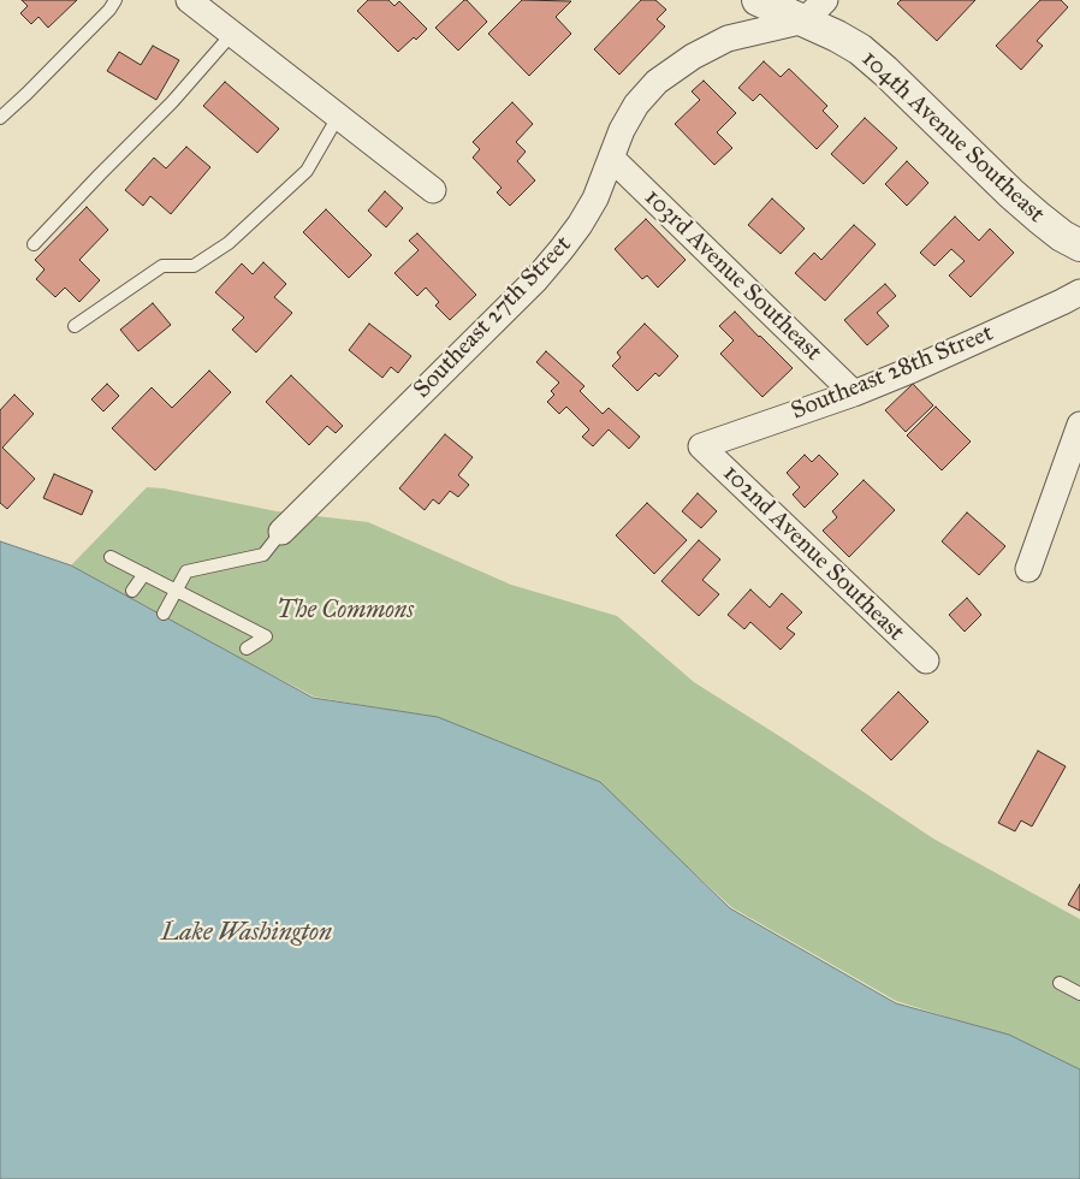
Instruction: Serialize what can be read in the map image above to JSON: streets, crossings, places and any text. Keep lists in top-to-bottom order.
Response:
{
  "streets": {
    "street": [
      "104th Avenue Southeast",
      "103rd Avenue Southeast",
      "Southeast 27th Street",
      "Southeast 28th Street",
      "102nd Avenue Southeast"
    ]
  },
  "crossings": [
    ["104th Avenue Southeast", "Southeast 27th Street"],
    ["103rd Avenue Southeast", "Southeast 27th Street"],
    ["103rd Avenue Southeast", "Southeast 28th Street"],
    ["Southeast 28th Street", "102nd Avenue Southeast"]
  ],
  "water": ["Lake Washington"],
  "parks": ["The Commons"]
}
